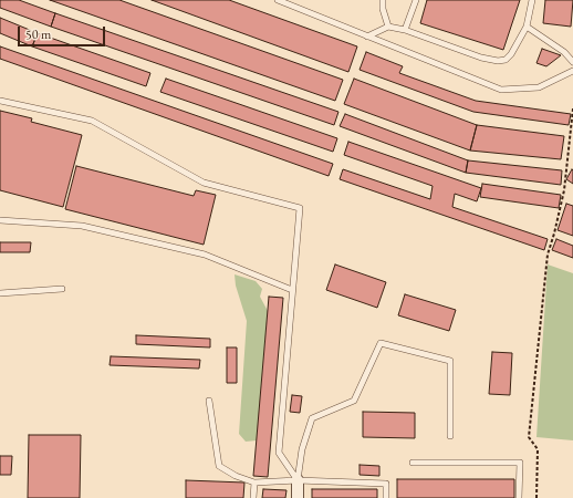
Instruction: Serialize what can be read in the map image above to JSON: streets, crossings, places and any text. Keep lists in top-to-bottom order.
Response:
{
  "scale_bar": "50 m"
}
